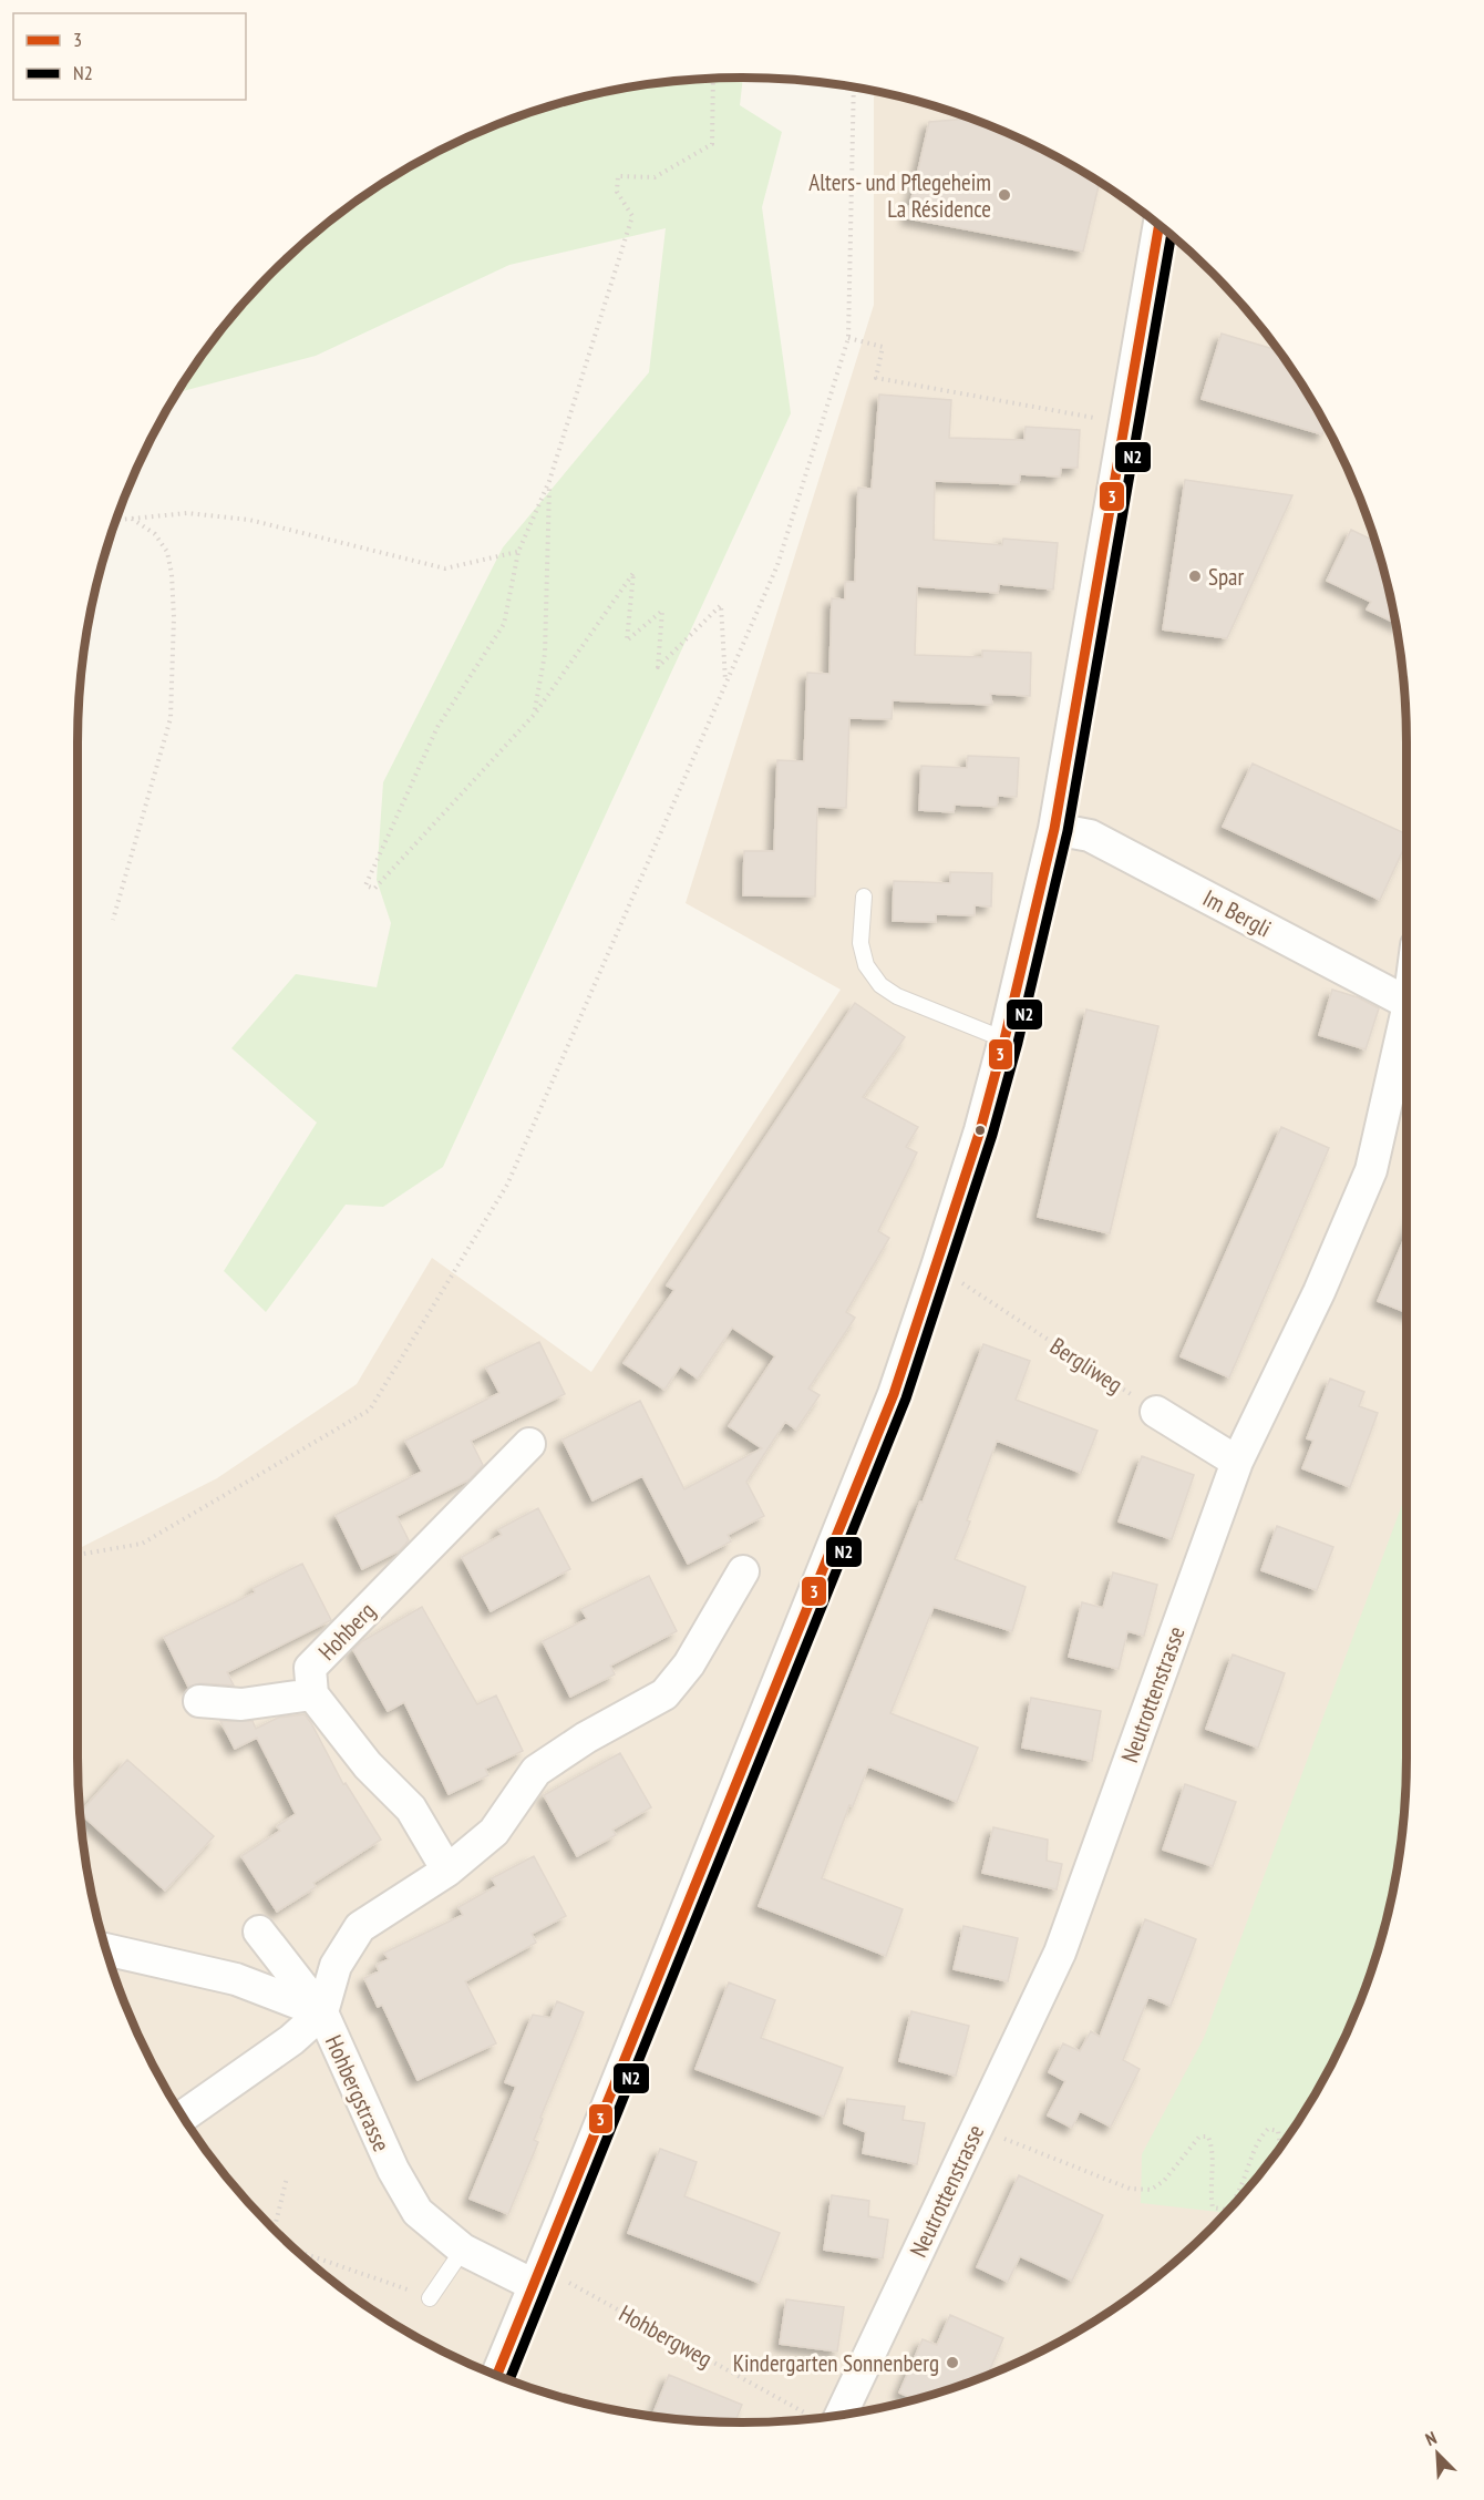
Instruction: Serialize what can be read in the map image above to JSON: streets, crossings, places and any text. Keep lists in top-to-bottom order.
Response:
{
  "streets": {
    "street": [
      "Im Bergli",
      "Hohberg",
      "Neutrottenstrasse",
      "Hohbergstrasse"
    ],
    "path": ["Bergliweg", "Hohbergweg"]
  },
  "crossings": [
    ["Hohbergstrasse", "Hohbergweg"]
  ],
  "places": ["Alters- und Pflegeheim La Résidence", "Spar", "Kindergarten Sonnenberg"],
  "lines": ["transit line 3", "transit line N2"],
  "legend": ["3", "N2"],
  "north": "top left"
}
